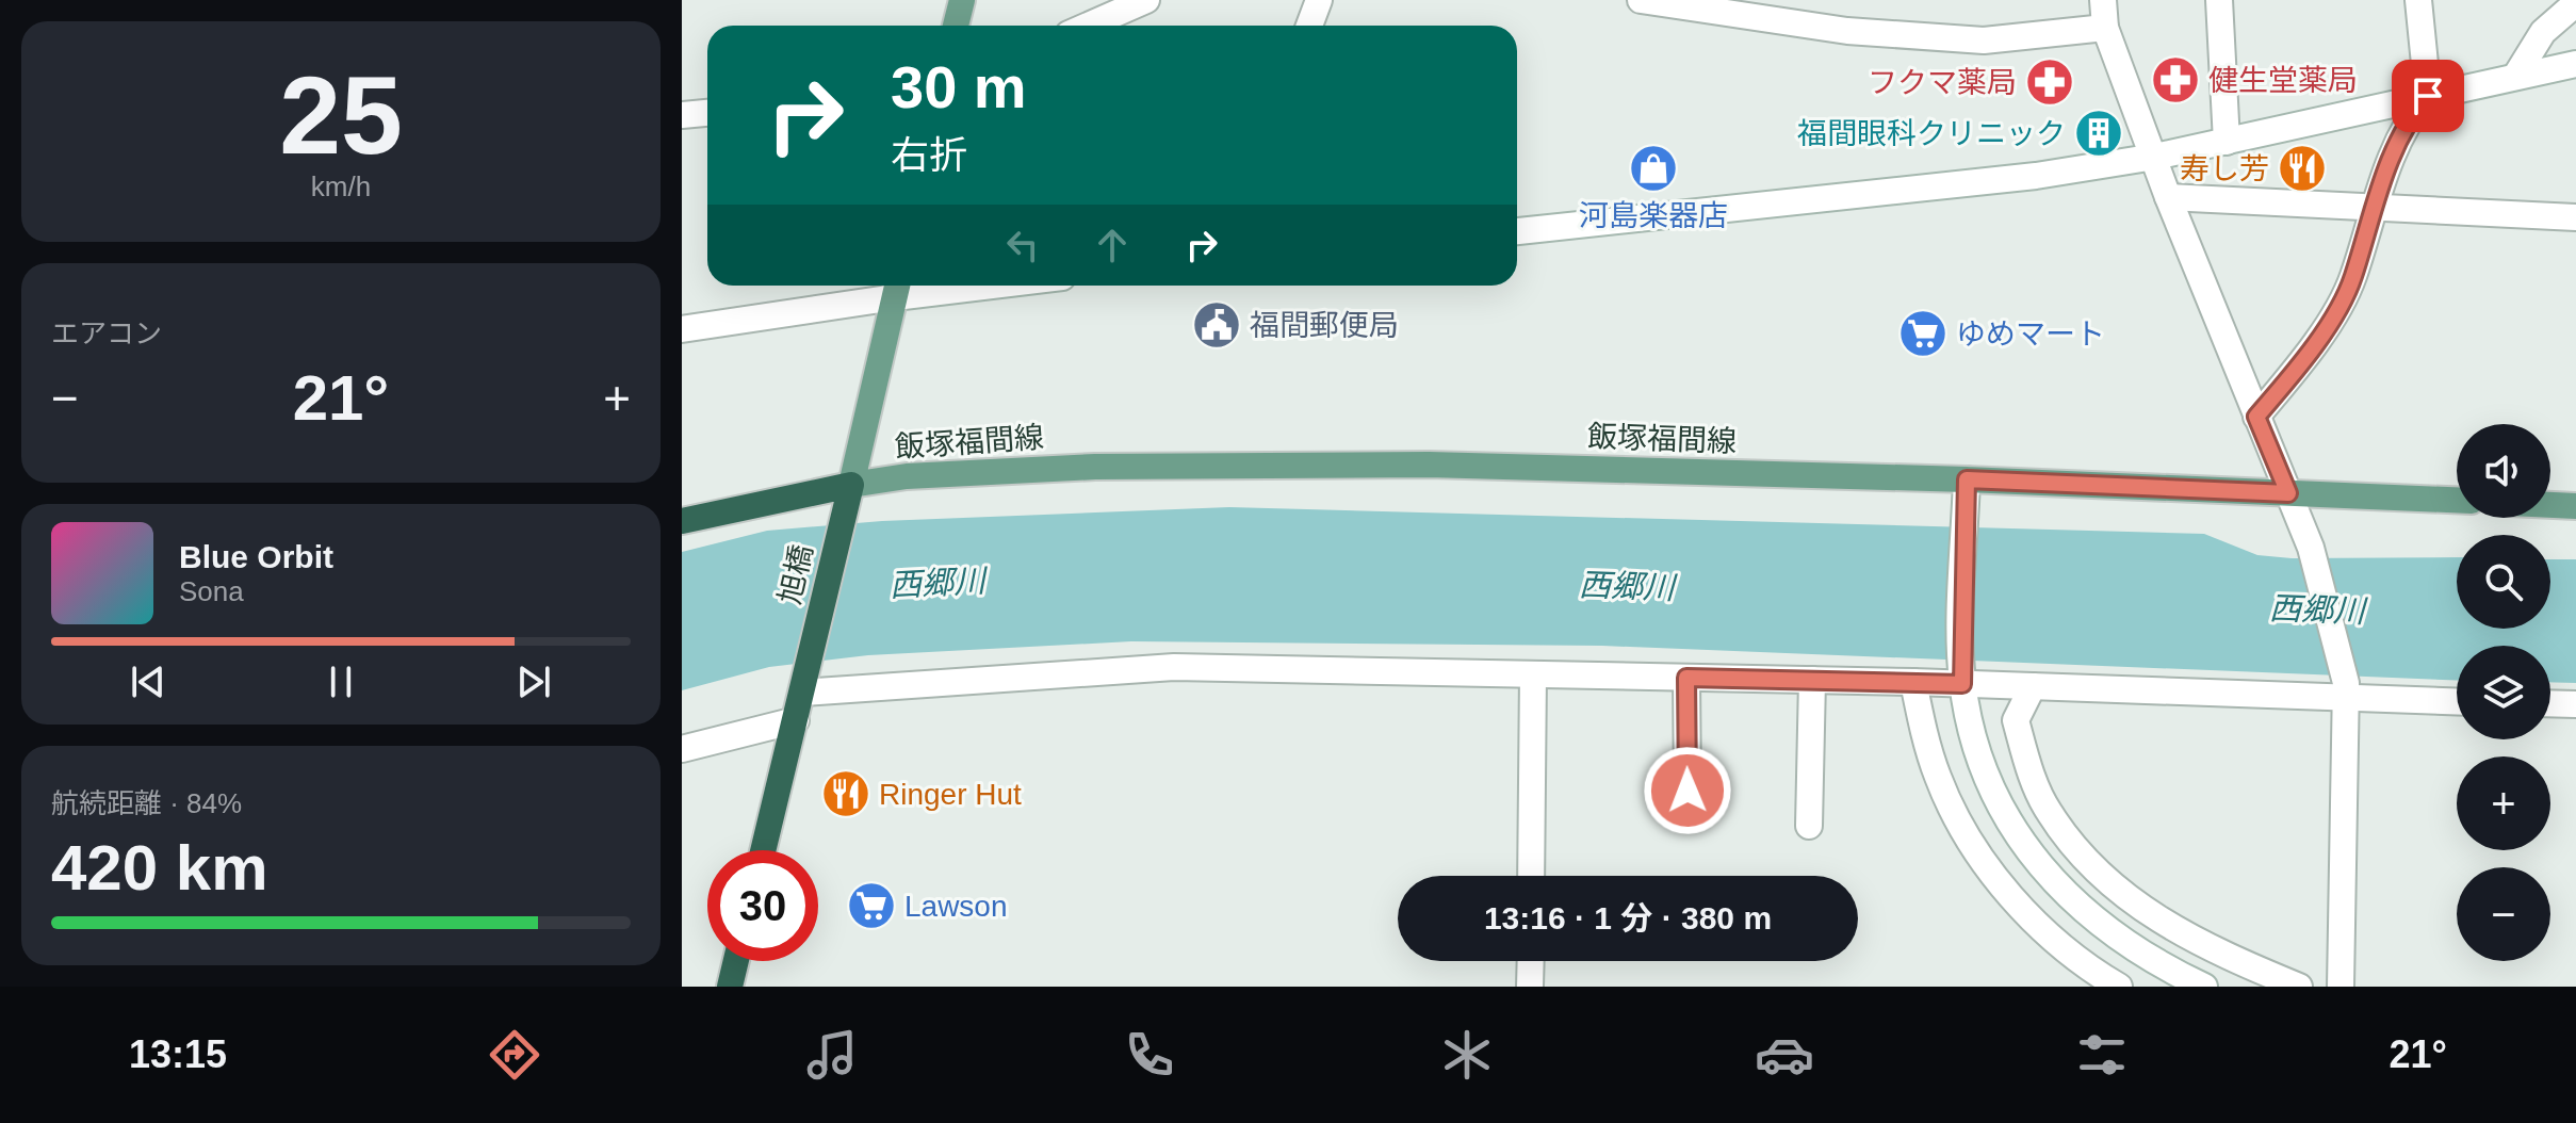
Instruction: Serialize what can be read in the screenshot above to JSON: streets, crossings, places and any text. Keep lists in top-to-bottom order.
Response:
{
  "streets": {
    "highway": ["旭橋"],
    "main road": ["飯塚福間線"]
  },
  "crossings": [
    ["飯塚福間線", "旭橋"]
  ],
  "water": ["西郷川"],
  "places": {
    "pharmacy": ["健生堂薬局", "フクマ薬局"],
    "building": ["福間眼科クリニック"],
    "shop": ["河島楽器店"],
    "restaurant": ["寿し芳", "Ringer Hut"],
    "public building": ["福間郵便局"],
    "supermarket": ["ゆめマート", "Lawson"]
  },
  "page": {
    "tile": [
      ["25", "km/h"],
      "エアコン",
      ["航続距離 · 84%", "420 km"]
    ],
    "turn": ["30 m", "右折"],
    "heat": ["−", "21°", "+"],
    "map_buttons": ["+", "−"],
    "song": ["Blue Orbit", "Sona"],
    "limit": "30",
    "trip": "13:16 · 1 分 · 380 m",
    "tabs": ["13:15", "21°"]
  }
}
